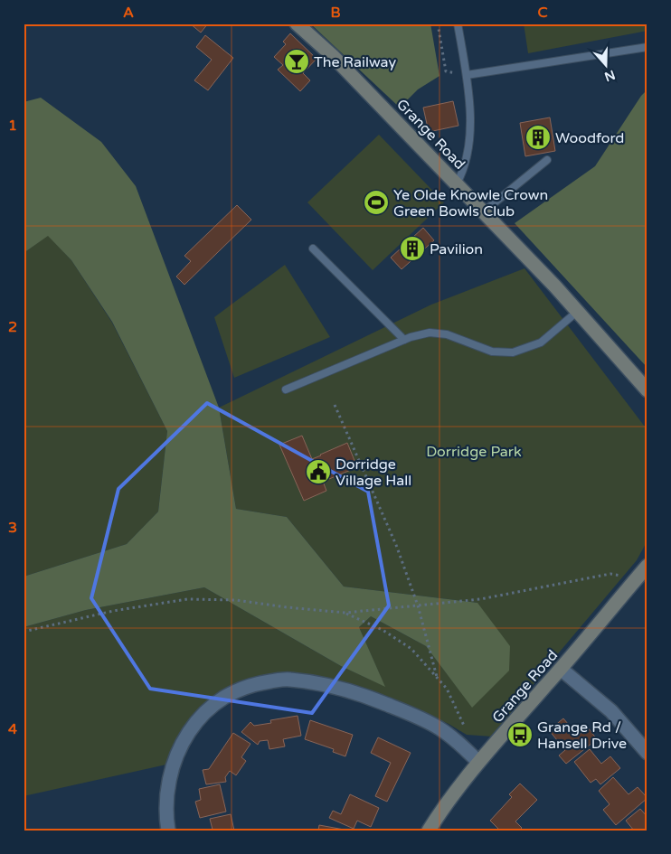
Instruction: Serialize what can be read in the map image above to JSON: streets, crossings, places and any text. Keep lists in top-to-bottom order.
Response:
{
  "streets": {
    "main road": ["Grange Road"]
  },
  "parks": ["Dorridge Park"],
  "places": {
    "bar": ["The Railway"],
    "building": ["Woodford", "Pavilion"],
    "sports": ["Ye Olde Knowle Crown Green Bowls Club"],
    "public building": ["Dorridge Village Hall"],
    "bus stop": ["Grange Rd / Hansell Drive"]
  },
  "north": "bottom",
  "grid": {
    "columns": ["A", "B", "C"],
    "rows": [
      "1",
      "2",
      "3",
      "4"
    ]
  }
}
